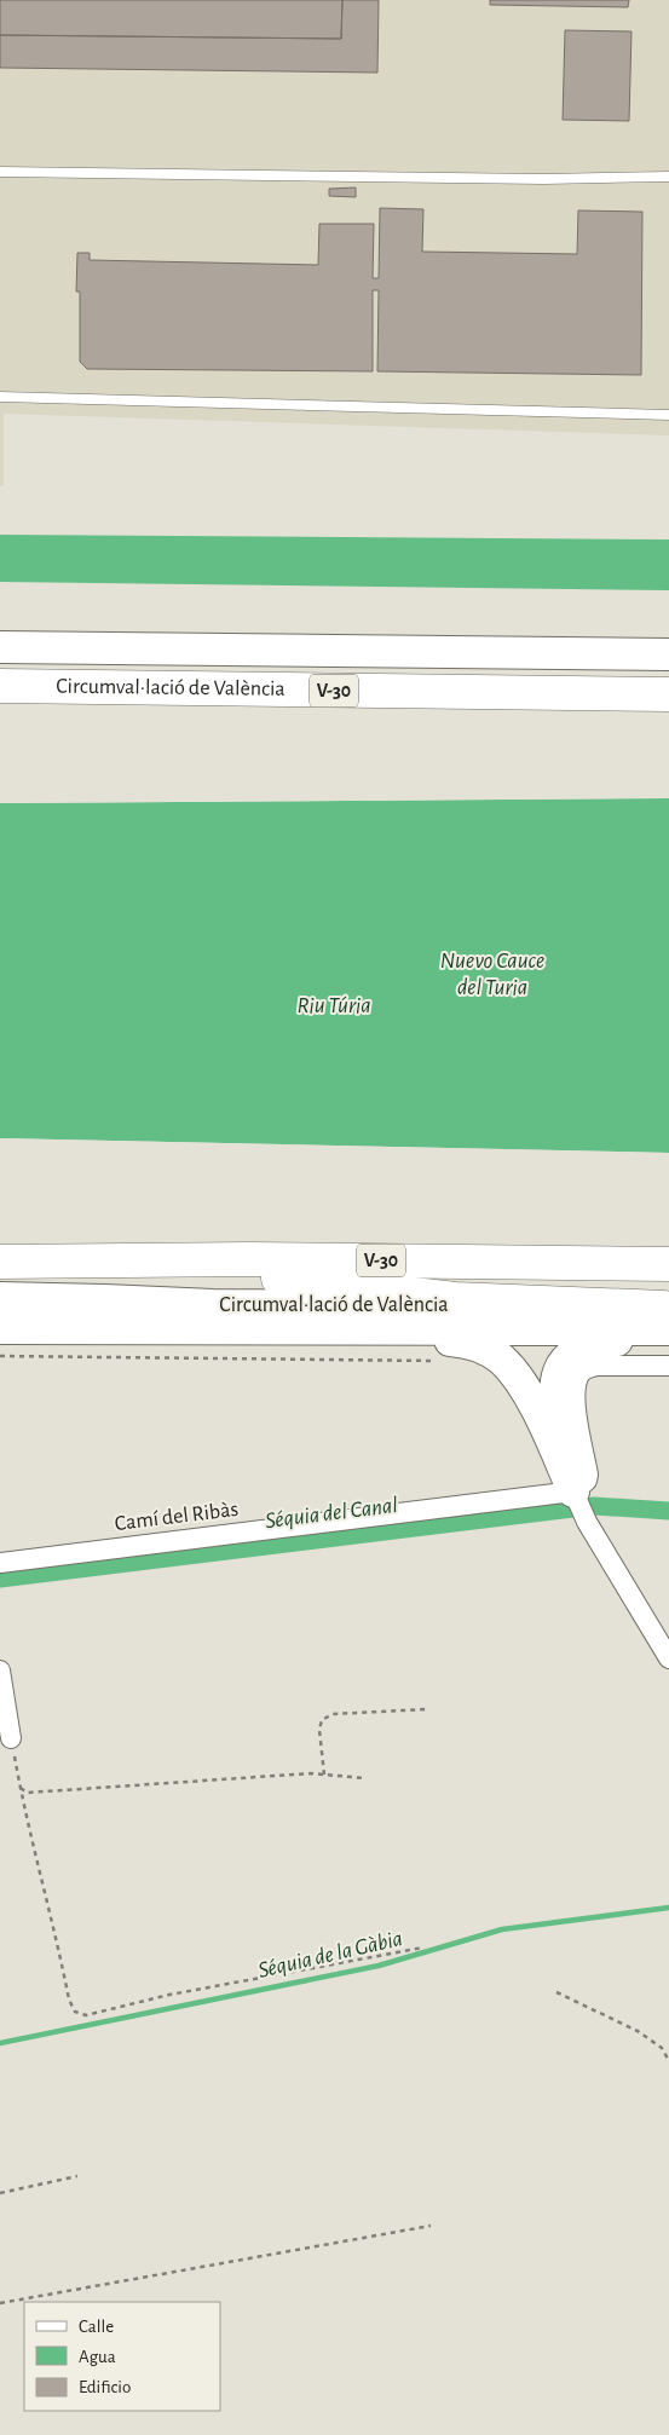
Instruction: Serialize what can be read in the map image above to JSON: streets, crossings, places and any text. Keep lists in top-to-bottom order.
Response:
{
  "streets": {
    "highway": ["Circumval·lació de València", "V-30"],
    "street": ["Camí del Ribàs"]
  },
  "water": [
    "Nuevo Cauce del Turia",
    "Riu Túria",
    "Séquia del Canal",
    "Séquia de la Gàbia"
  ],
  "legend": ["Calle", "Agua", "Edificio"]
}
